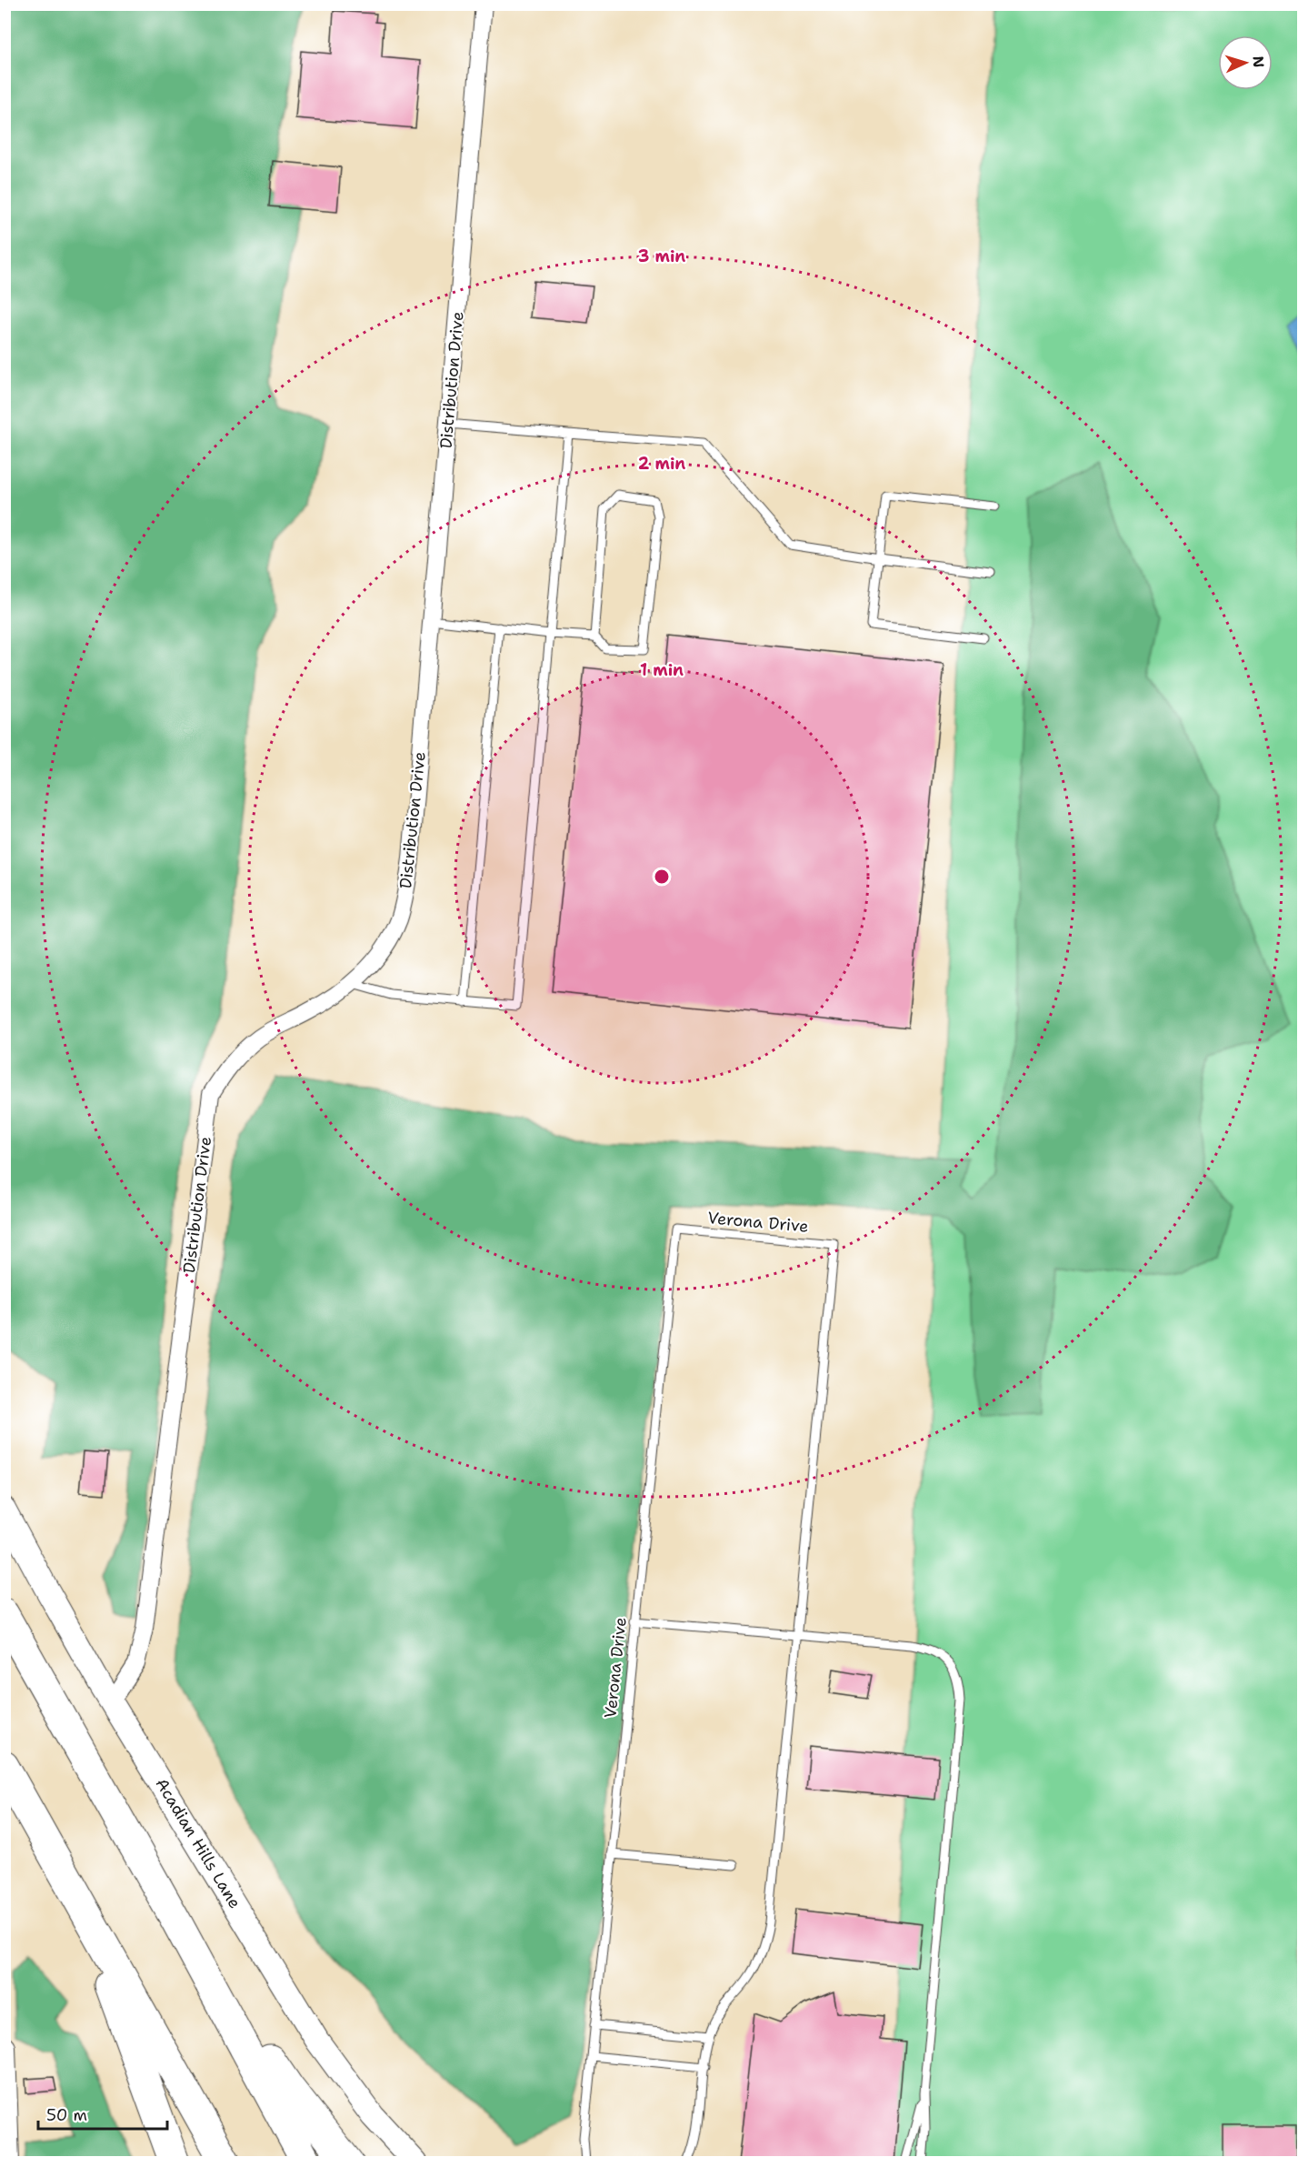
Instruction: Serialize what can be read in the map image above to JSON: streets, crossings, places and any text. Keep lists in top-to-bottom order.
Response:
{
  "streets": {
    "street": ["Distribution Drive", "Acadian Hills Lane"],
    "lane": ["Verona Drive"]
  },
  "crossings": [
    ["Distribution Drive", "Acadian Hills Lane"]
  ],
  "scale_bar": "50 m",
  "north": "right",
  "rings": ["3 min", "2 min", "1 min"]
}
